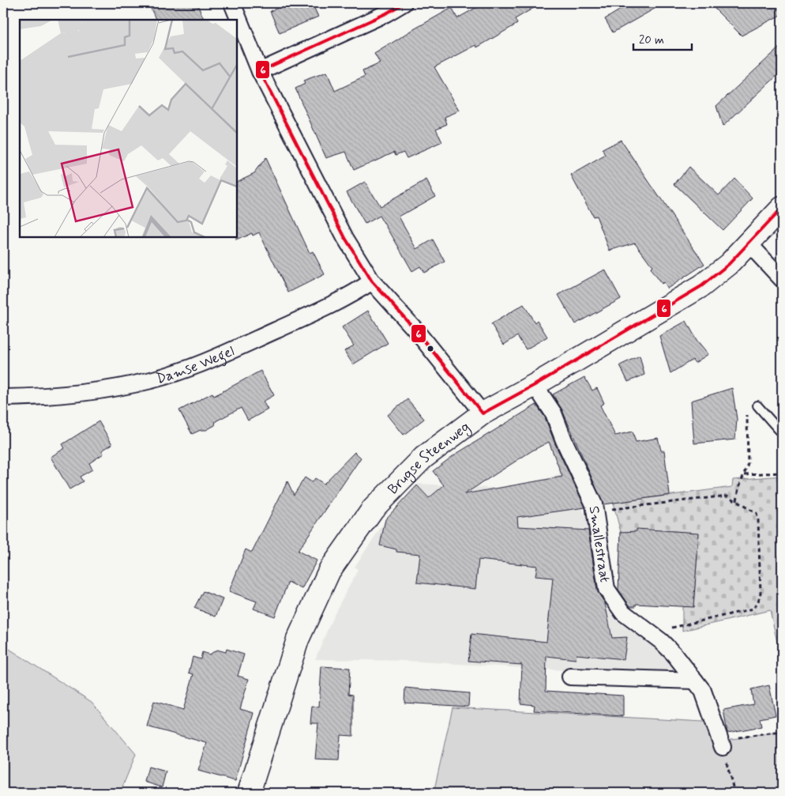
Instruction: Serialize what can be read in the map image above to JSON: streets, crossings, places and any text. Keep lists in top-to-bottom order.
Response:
{
  "streets": {
    "main road": ["Brugse Steenweg"],
    "street": ["Damse Wegel", "Smallestraat"]
  },
  "crossings": [
    ["Brugse Steenweg", "Smallestraat"]
  ],
  "lines": ["transit line 6"],
  "scale_bar": "20 m"
}
